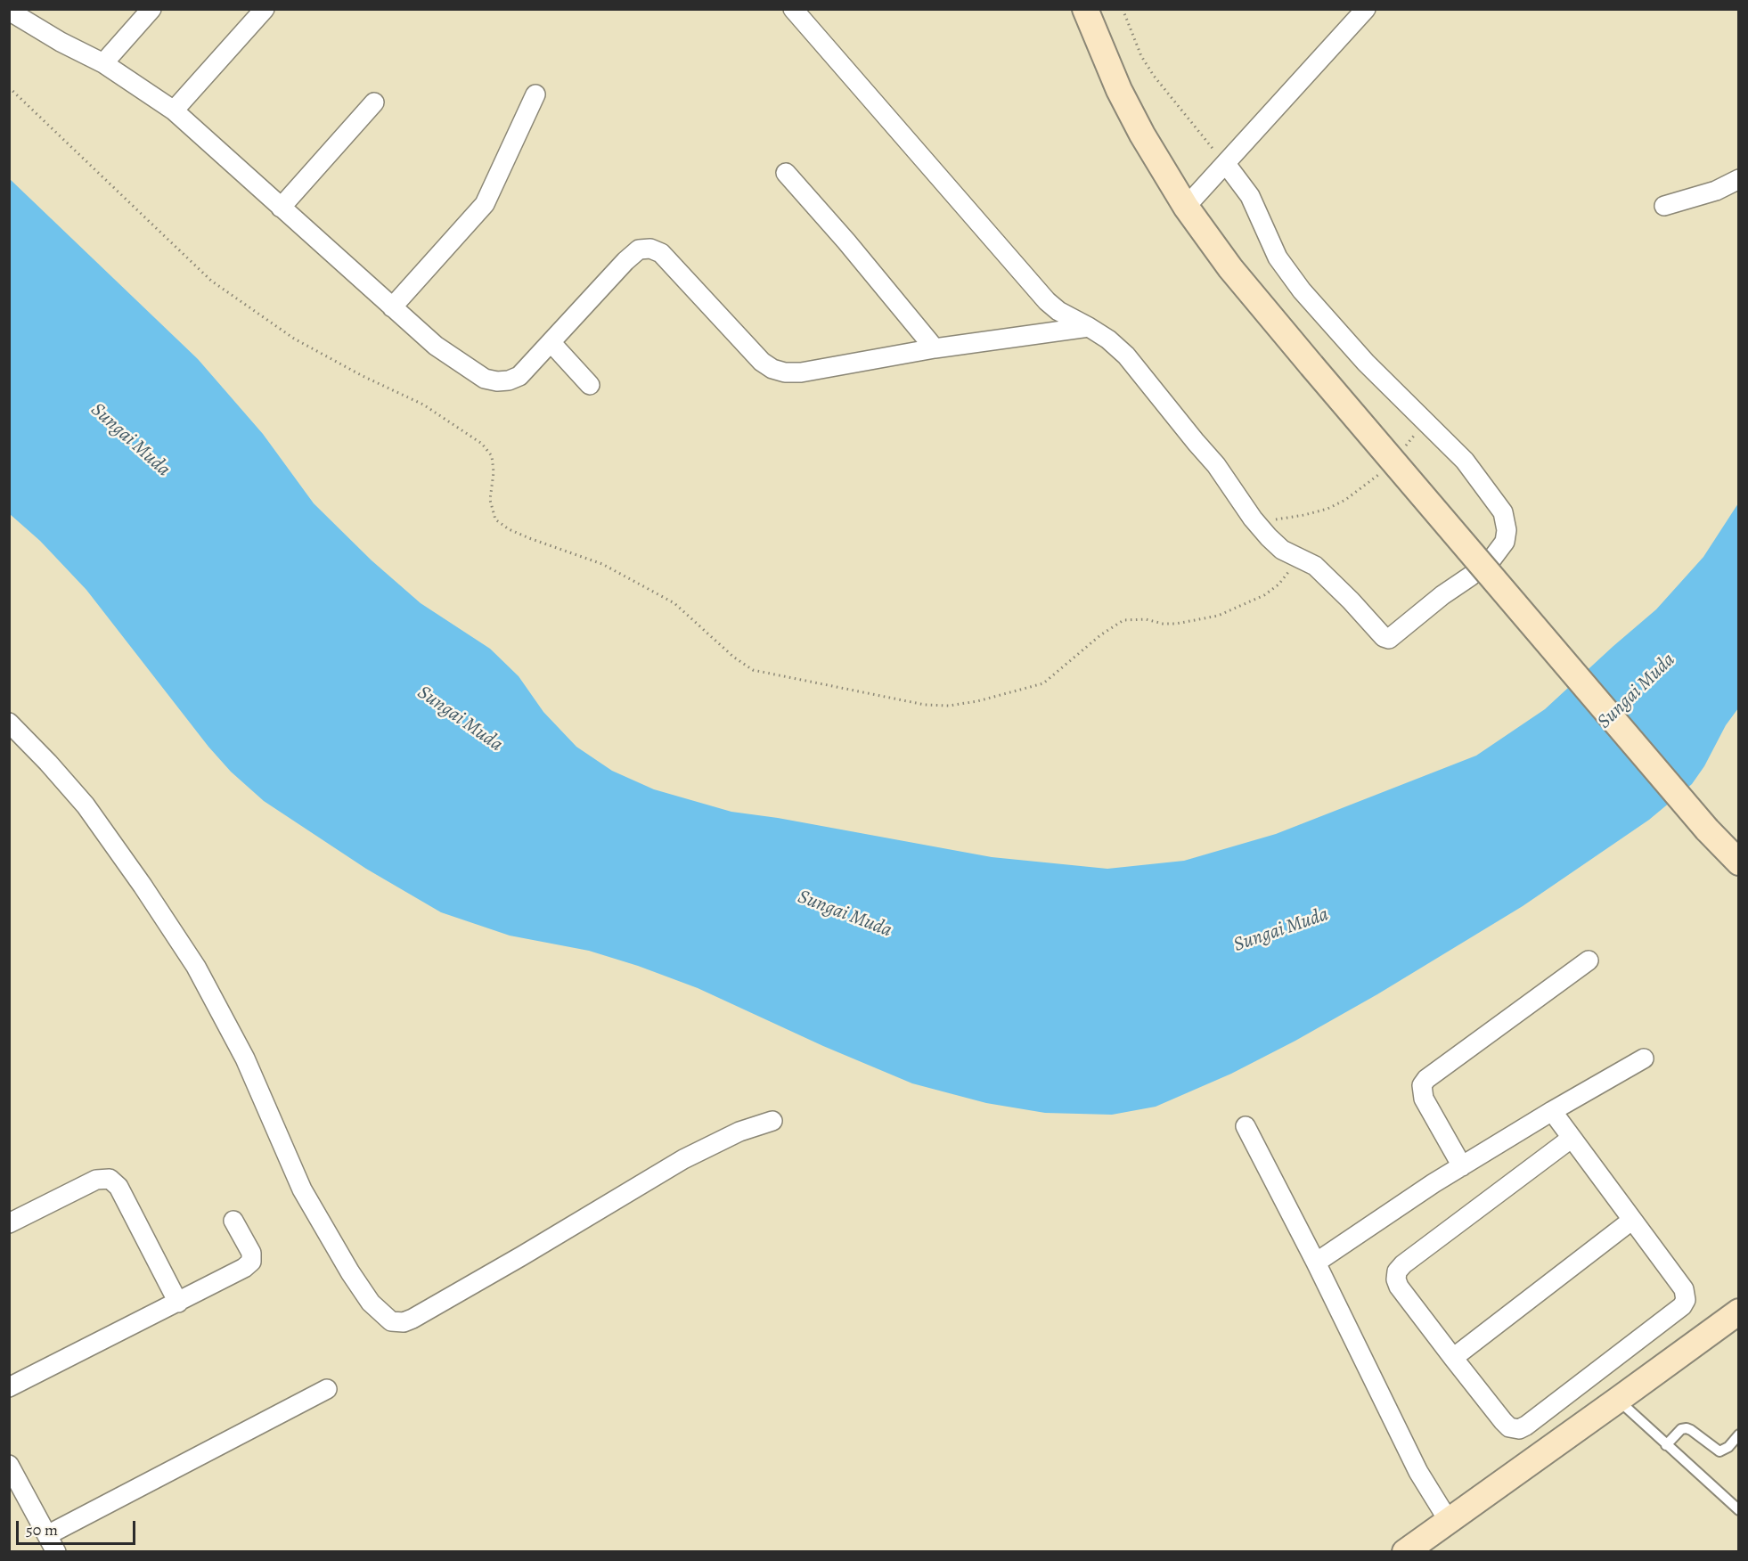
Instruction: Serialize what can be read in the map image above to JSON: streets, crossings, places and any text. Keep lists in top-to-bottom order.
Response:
{
  "water": ["Sungai Muda"],
  "scale_bar": "50 m"
}
